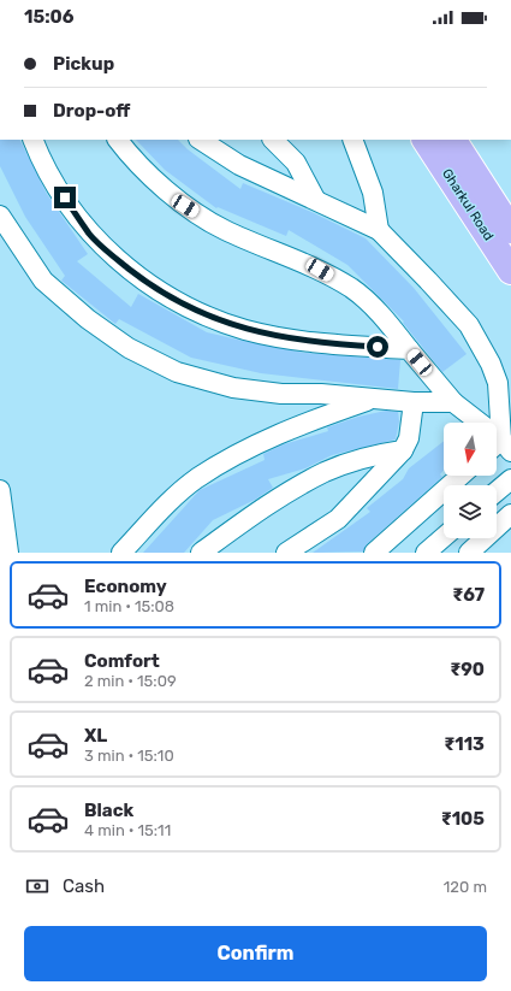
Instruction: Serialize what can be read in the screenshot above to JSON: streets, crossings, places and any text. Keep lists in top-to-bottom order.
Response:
{
  "streets": {
    "main road": ["Gharkul Road"]
  },
  "north": "bottom",
  "page": {
    "status": "15:06",
    "banner": ["Pickup", "Drop-off"],
    "list": [
      {
        "name": "Economy",
        "note": "1 min · 15:08",
        "value": "₹67"
      },
      {
        "name": "Comfort",
        "note": "2 min · 15:09",
        "value": "₹90"
      },
      {
        "name": "XL",
        "note": "3 min · 15:10",
        "value": "₹113"
      },
      {
        "name": "Black",
        "note": "4 min · 15:11",
        "value": "₹105"
      }
    ],
    "pay": ["Cash", "120 m"],
    "buttons": "Confirm"
  }
}
